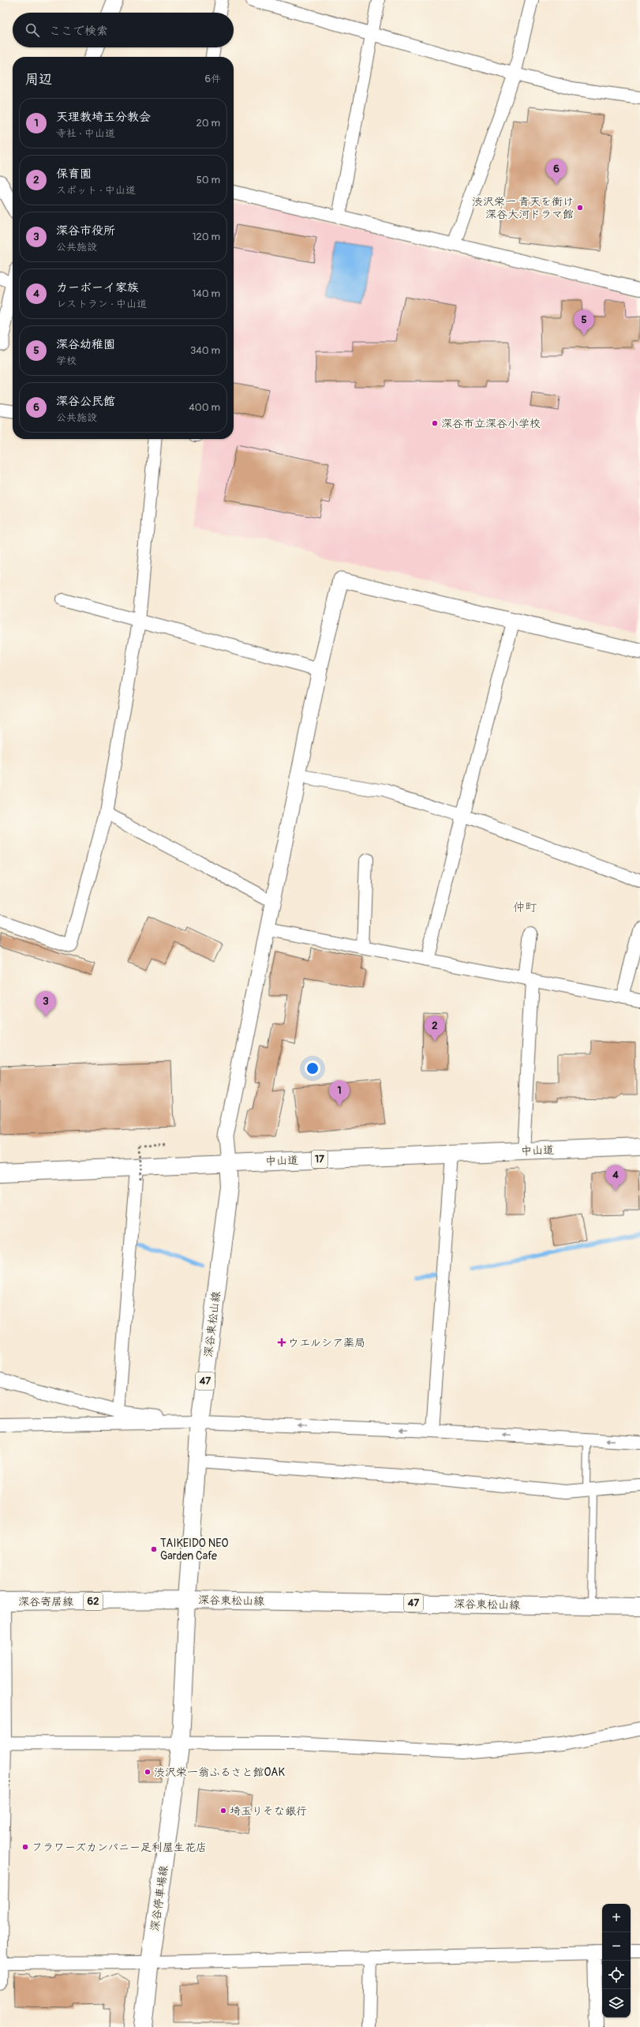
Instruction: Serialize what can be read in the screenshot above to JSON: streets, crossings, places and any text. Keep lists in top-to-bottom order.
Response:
{
  "streets": {
    "main road": [
      "中山道",
      "17",
      "深谷東松山線",
      "47",
      "深谷寄居線",
      "62",
      "深谷停車場線"
    ]
  },
  "crossings": [
    ["中山道", "深谷東松山線"],
    ["深谷東松山線", "深谷寄居線"],
    ["深谷東松山線", "深谷停車場線"],
    ["深谷寄居線", "深谷停車場線"]
  ],
  "districts": ["仲町"],
  "places": {
    "other": [
      "渋沢栄一 青天を衝け 深谷大河ドラマ館",
      "深谷市立深谷小学校",
      "TAIKEIDO NEO Garden Cafe",
      "渋沢栄一翁ふるさと館OAK",
      "埼玉りそな銀行",
      "フラワーズカンパニー足利屋生花店"
    ],
    "health": ["ウエルシア薬局"]
  },
  "page": {
    "search": "ここで検索",
    "heading": ["周辺", "6件"],
    "list": [
      {
        "mark": "1",
        "name": "天理教埼玉分教会",
        "note": "寺社 · 中山道",
        "value": "20 m"
      },
      {
        "mark": "2",
        "name": "保育園",
        "note": "スポット · 中山道",
        "value": "50 m"
      },
      {
        "mark": "3",
        "name": "深谷市役所",
        "note": "公共施設",
        "value": "120 m"
      },
      {
        "mark": "4",
        "name": "カーボーイ家族",
        "note": "レストラン · 中山道",
        "value": "140 m"
      },
      {
        "mark": "5",
        "name": "深谷幼稚園",
        "note": "学校",
        "value": "340 m"
      },
      {
        "mark": "6",
        "name": "深谷公民館",
        "note": "公共施設",
        "value": "400 m"
      }
    ],
    "pins": [
      "6",
      "5",
      "3",
      "2",
      "1",
      "4"
    ],
    "map_buttons": ["+", "−"]
  }
}
